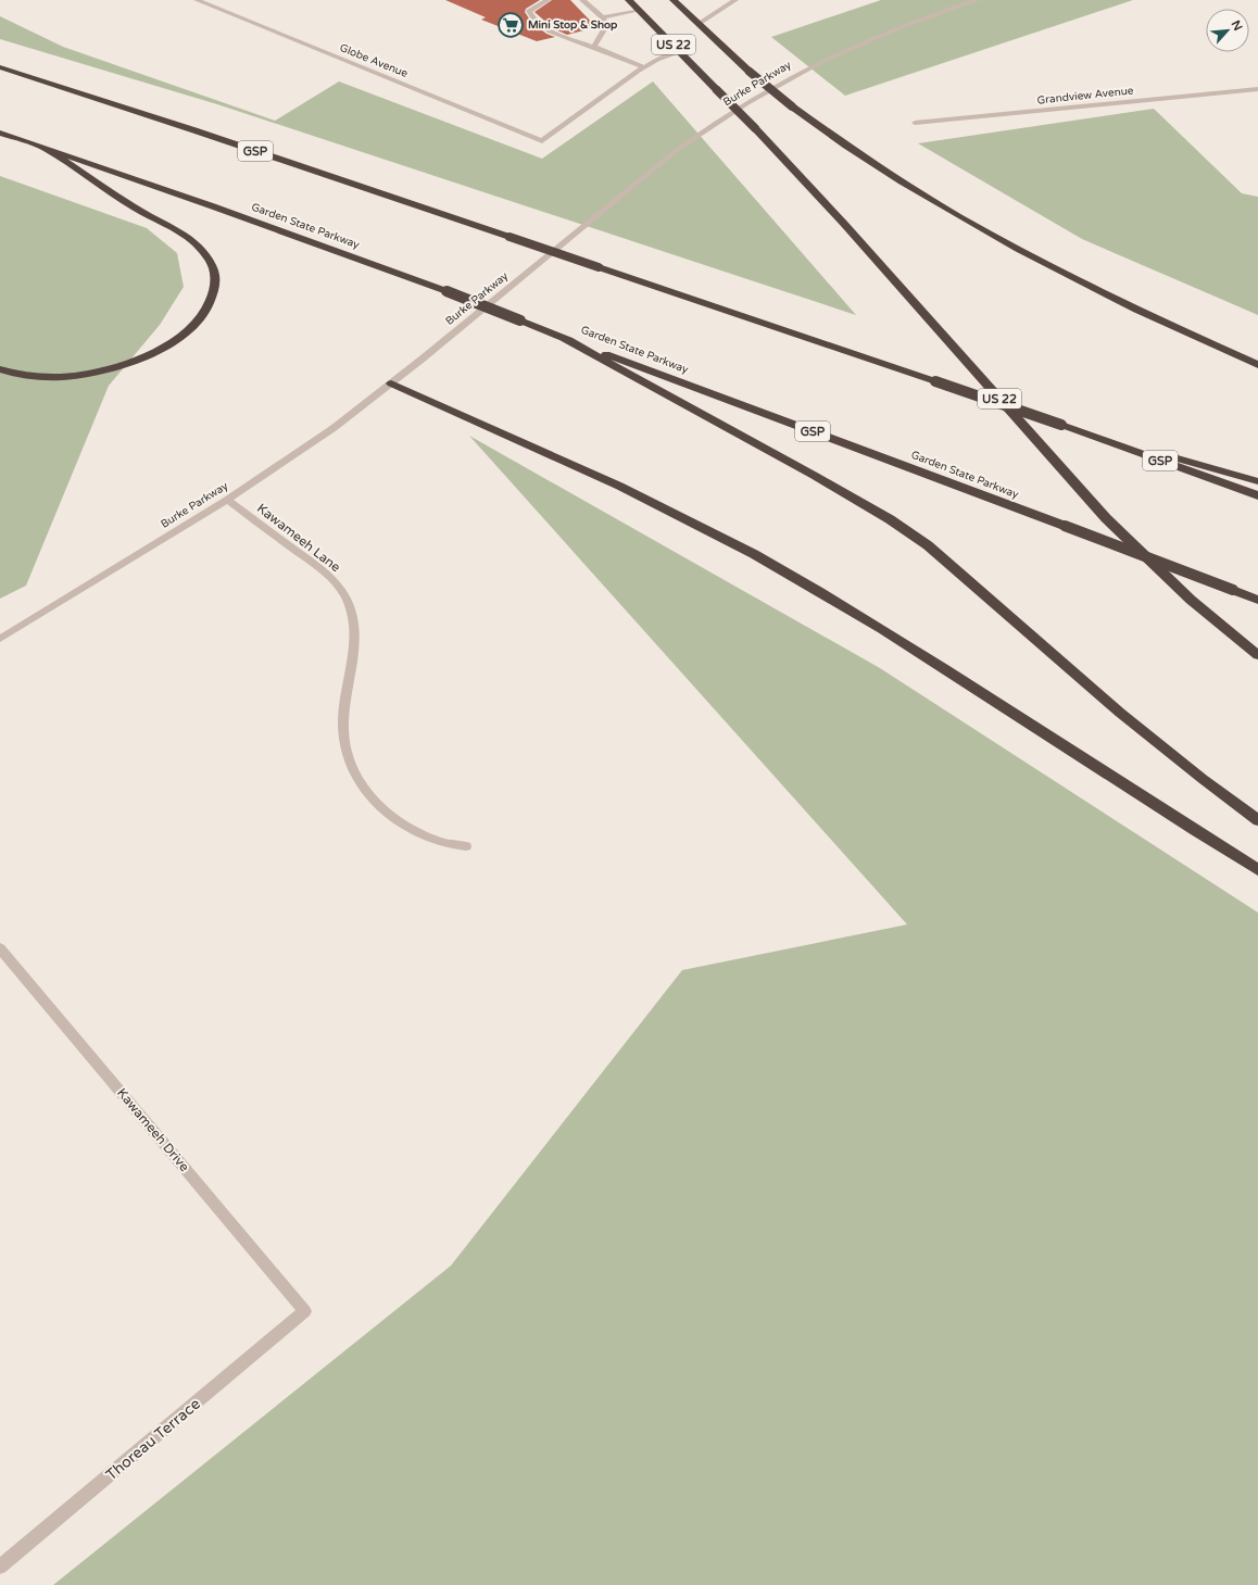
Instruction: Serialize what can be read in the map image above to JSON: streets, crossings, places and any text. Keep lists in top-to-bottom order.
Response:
{
  "streets": {
    "highway": ["US 22", "GSP", "Garden State Parkway"],
    "street": [
      "Globe Avenue",
      "Burke Parkway",
      "Grandview Avenue",
      "Kawameeh Lane",
      "Kawameeh Drive",
      "Thoreau Terrace"
    ]
  },
  "crossings": [
    ["Burke Parkway", "Kawameeh Lane"],
    ["Kawameeh Drive", "Thoreau Terrace"]
  ],
  "places": {
    "supermarket": ["Mini Stop & Shop"]
  },
  "north": "top right"
}
